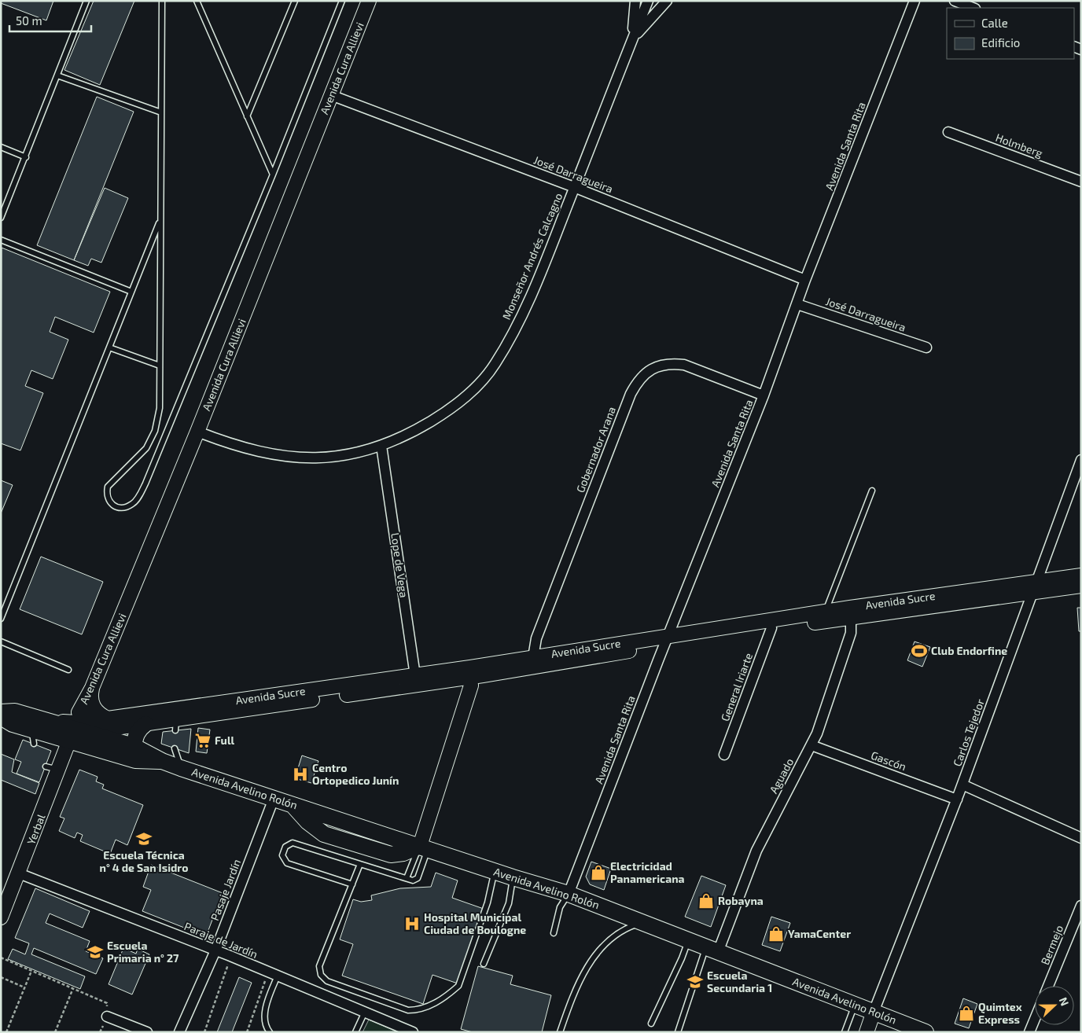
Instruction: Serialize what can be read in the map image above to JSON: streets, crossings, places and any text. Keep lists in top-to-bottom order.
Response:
{
  "streets": {
    "main road": [
      "Avenida Cura Allievi",
      "Avenida Sucre",
      "Avenida Avelino Rolón",
      "Yerbal"
    ],
    "street": [
      "Holmberg",
      "Avenida Santa Rita",
      "José Darragueira",
      "Monseñor Andrés Calcagno",
      "Gobernador Arana",
      "Lope de Vega",
      "General Iriarte",
      "Carlos Tejedor",
      "Gascón",
      "Aguado",
      "Pasaje Jardín",
      "Paraje de Jardín",
      "Bermejo"
    ]
  },
  "crossings": [
    ["Avenida Cura Allievi", "José Darragueira"],
    ["Avenida Cura Allievi", "Monseñor Andrés Calcagno"],
    ["Avenida Cura Allievi", "Avenida Sucre"],
    ["Avenida Santa Rita", "José Darragueira"],
    ["Avenida Santa Rita", "Gobernador Arana"],
    ["Avenida Santa Rita", "Avenida Sucre"],
    ["Avenida Santa Rita", "Avenida Avelino Rolón"],
    ["José Darragueira", "Monseñor Andrés Calcagno"],
    ["Monseñor Andrés Calcagno", "Lope de Vega"],
    ["Gobernador Arana", "Avenida Sucre"],
    ["Lope de Vega", "Avenida Sucre"],
    ["Avenida Sucre", "General Iriarte"],
    ["Avenida Sucre", "Carlos Tejedor"],
    ["Avenida Sucre", "Aguado"],
    ["Avenida Sucre", "Avenida Avelino Rolón"],
    ["Carlos Tejedor", "Gascón"],
    ["Carlos Tejedor", "Avenida Avelino Rolón"],
    ["Gascón", "Aguado"],
    ["Aguado", "Avenida Avelino Rolón"],
    ["Avenida Avelino Rolón", "Yerbal"],
    ["Avenida Avelino Rolón", "Pasaje Jardín"],
    ["Yerbal", "Paraje de Jardín"],
    ["Pasaje Jardín", "Paraje de Jardín"]
  ],
  "places": {
    "sports": ["Club Endorfine"],
    "supermarket": ["Full"],
    "hospital": ["Centro Ortopedico Junín", "Hospital Municipal Ciudad de Boulogne"],
    "school or university": ["Escuela Técnica n° 4 de San Isidro", "Escuela Primaria n° 27", "Escuela Secundaria 1"],
    "shop": [
      "Electricidad Panamericana",
      "Robayna",
      "YamaCenter",
      "Quimtex Express"
    ]
  },
  "legend": ["Calle", "Edificio"],
  "scale_bar": "50 m",
  "north": "right"
}
